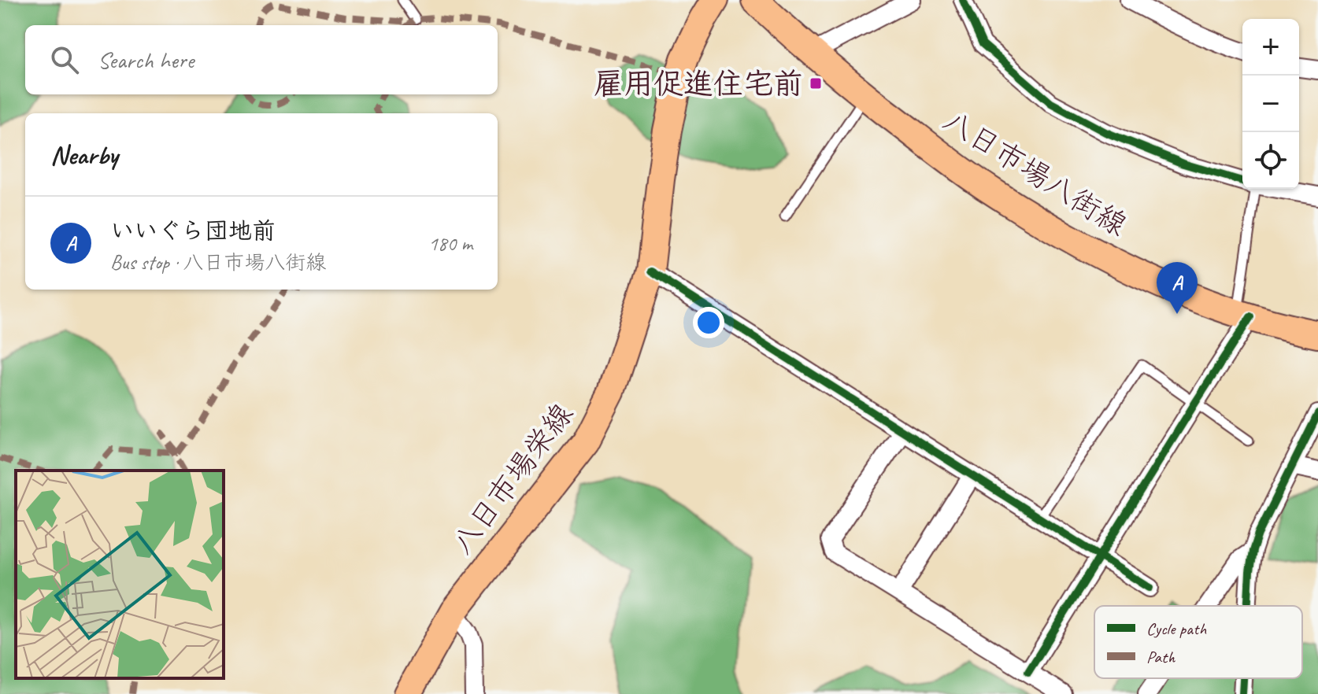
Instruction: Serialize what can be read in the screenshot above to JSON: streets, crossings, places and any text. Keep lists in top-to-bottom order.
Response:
{
  "streets": {
    "main road": ["八日市場八街線", "八日市場栄線"]
  },
  "places": {
    "transit": ["雇用促進住宅前"]
  },
  "legend": ["Cycle path", "Path"],
  "page": {
    "map_buttons": ["+", "−"],
    "search": "Search here",
    "heading": "Nearby",
    "list": [
      {
        "mark": "A",
        "name": "いいぐら団地前",
        "note": "Bus stop · 八日市場八街線",
        "value": "180 m"
      }
    ],
    "pins": "A"
  }
}
